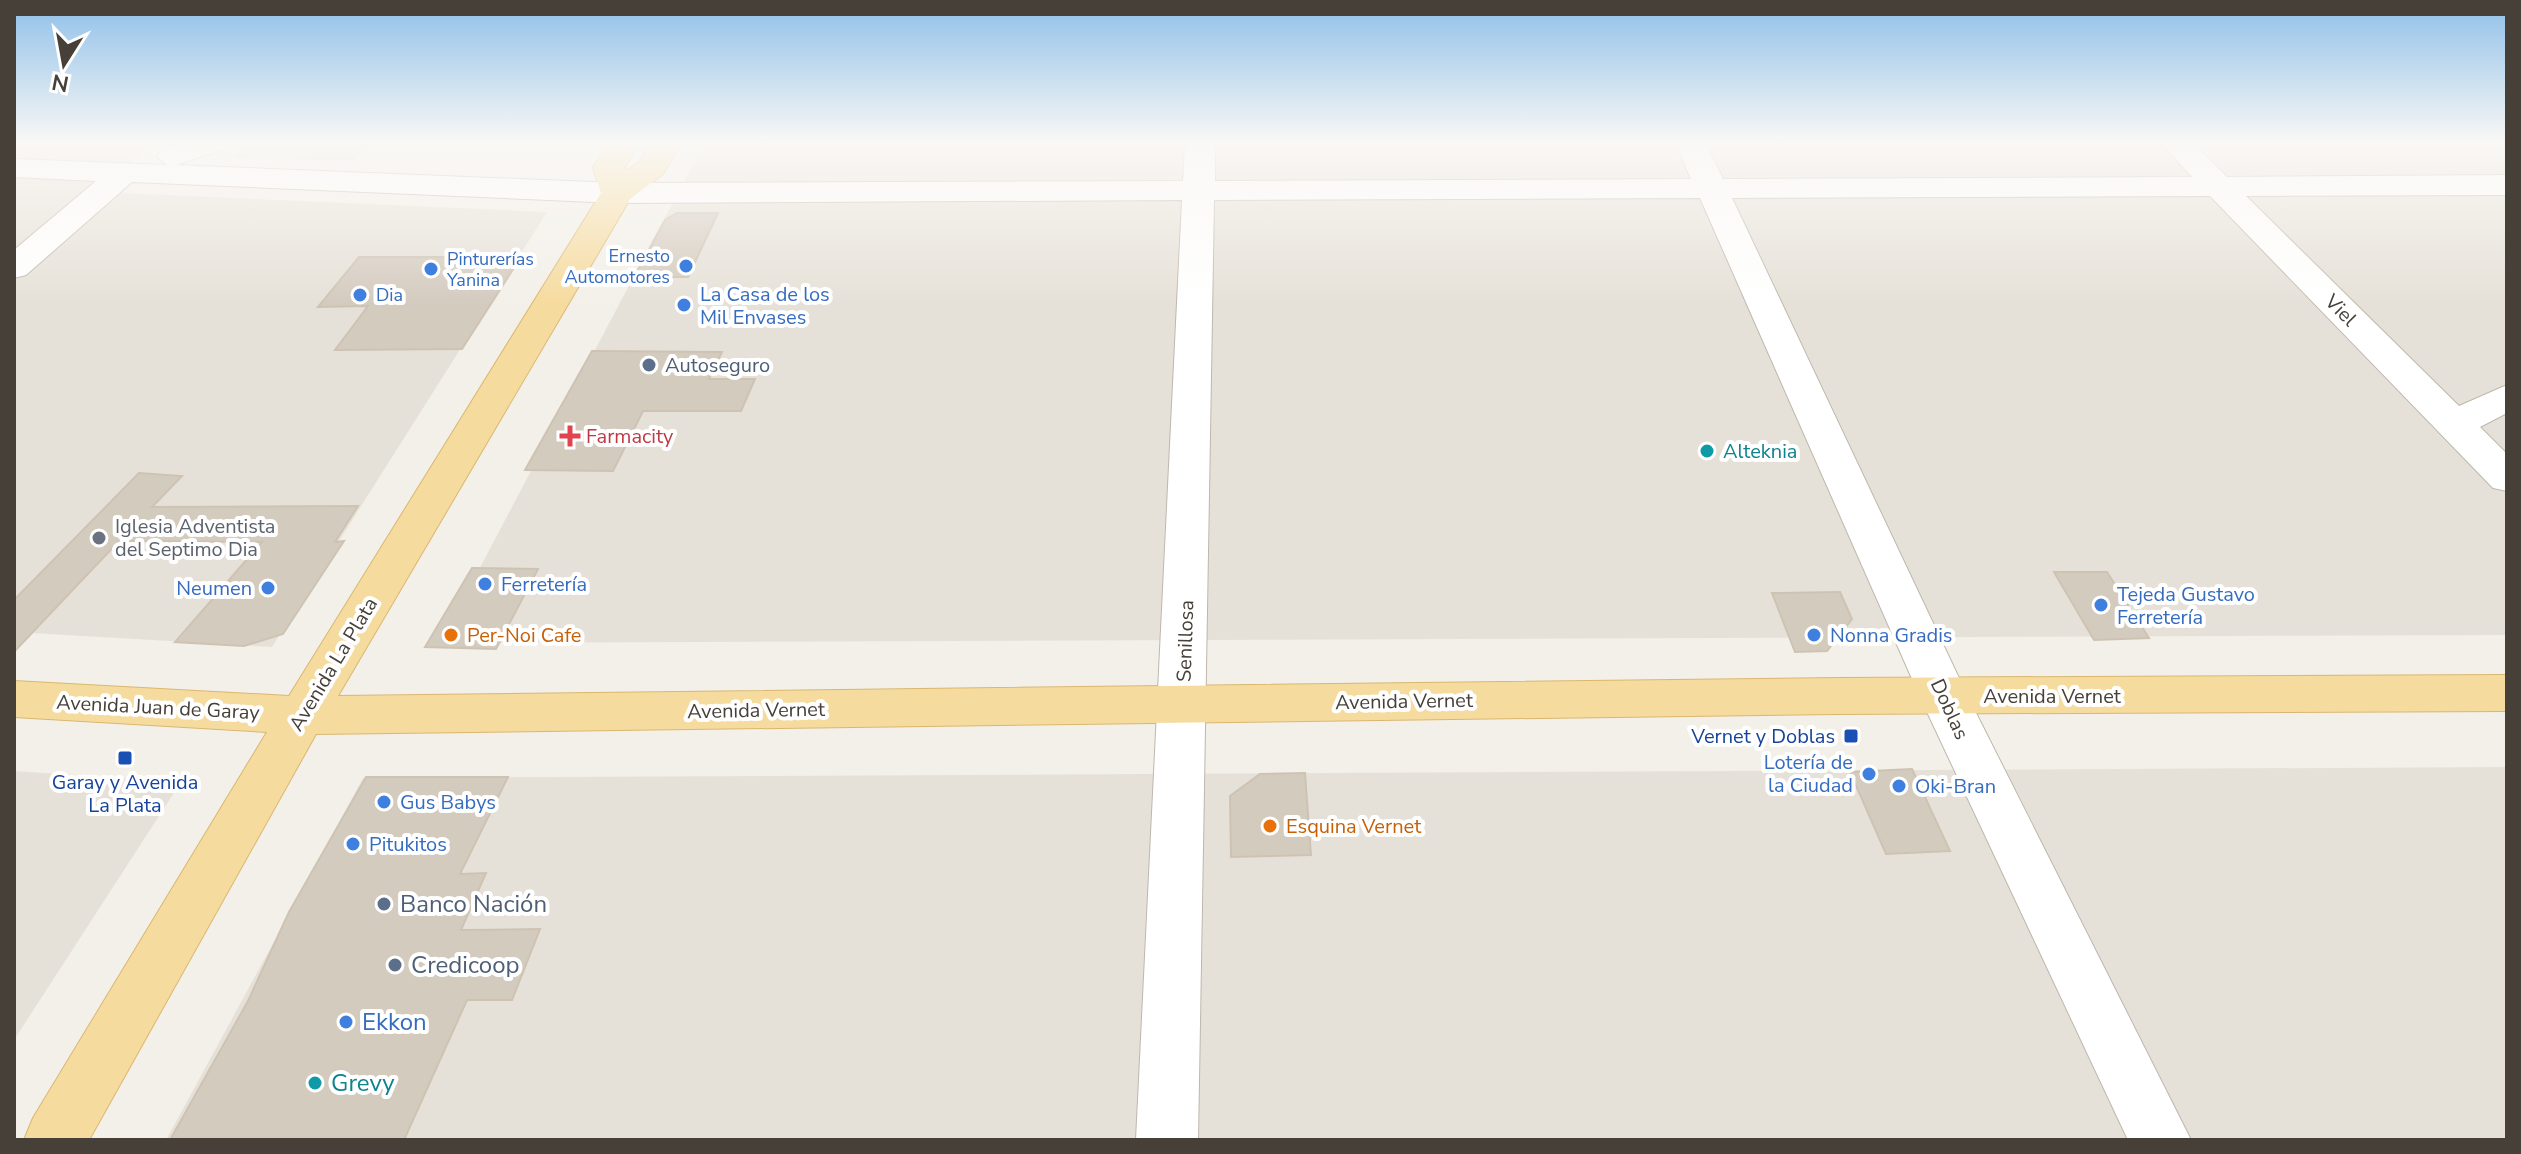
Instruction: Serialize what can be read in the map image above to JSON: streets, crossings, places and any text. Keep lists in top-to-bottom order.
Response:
{
  "streets": {
    "main road": ["Avenida La Plata", "Avenida Vernet", "Avenida Juan de Garay"],
    "street": ["Viel", "Senillosa", "Doblas"]
  },
  "crossings": [
    ["Senillosa", "Avenida Vernet"],
    ["Avenida La Plata", "Avenida Vernet"],
    ["Avenida La Plata", "Avenida Juan de Garay"],
    ["Avenida Vernet", "Avenida Juan de Garay"],
    ["Avenida Vernet", "Doblas"]
  ],
  "places": {
    "other": [
      "Ernesto Automotores",
      "Pinturerías Yanina",
      "Dia",
      "La Casa de los Mil Envases",
      "Autoseguro",
      "Alteknia",
      "Iglesia Adventista del Septimo Dia",
      "Ferretería",
      "Neumen",
      "Tejeda Gustavo Ferretería",
      "Per-Noi Cafe",
      "Nonna Gradis",
      "Lotería de la Ciudad",
      "Oki-Bran",
      "Gus Babys",
      "Esquina Vernet",
      "Pitukitos",
      "Banco Nación",
      "Credicoop",
      "Ekkon",
      "Grevy"
    ],
    "health": ["Farmacity"],
    "transit": ["Vernet y Doblas", "Garay y Avenida La Plata"]
  },
  "north": "bottom"
}
